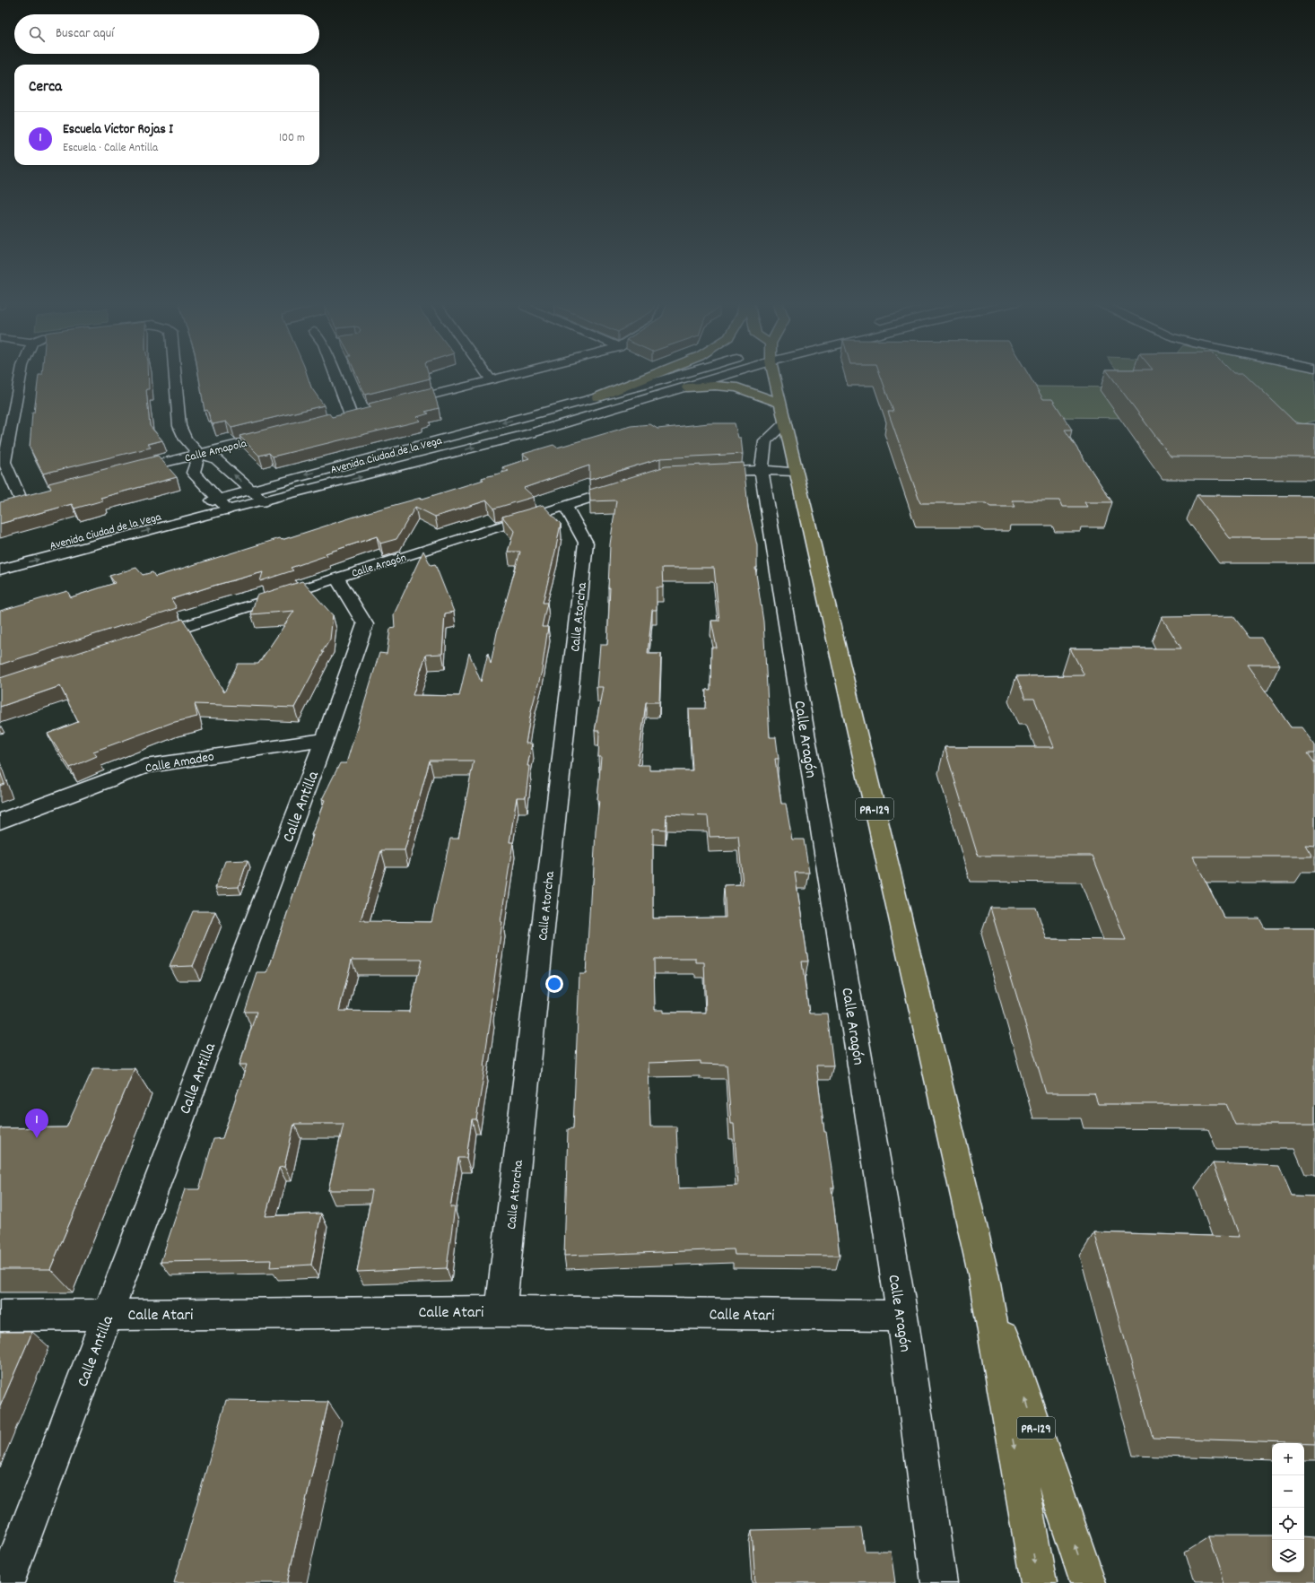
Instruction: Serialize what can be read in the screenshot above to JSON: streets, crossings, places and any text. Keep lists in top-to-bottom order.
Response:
{
  "streets": {
    "main road": ["PR-129"],
    "street": [
      "Calle Amapola",
      "Avenida Ciudad de la Vega",
      "Calle Aragón",
      "Calle Atorcha",
      "Calle Amadeo",
      "Calle Antilla",
      "Calle Atari"
    ]
  },
  "crossings": [
    ["Calle Aragón", "Calle Atorcha"],
    ["Calle Aragón", "Calle Antilla"],
    ["Calle Aragón", "PR-129"],
    ["Calle Aragón", "Calle Atari"],
    ["Calle Atorcha", "Calle Atari"],
    ["Calle Amadeo", "Calle Antilla"],
    ["Calle Antilla", "Calle Atari"]
  ],
  "page": {
    "search": "Buscar aquí",
    "heading": "Cerca",
    "list": [
      {
        "mark": "1",
        "name": "Escuela Victor Rojas I",
        "note": "Escuela · Calle Antilla",
        "value": "100 m"
      }
    ],
    "pins": "1",
    "map_buttons": ["+", "−"]
  }
}
